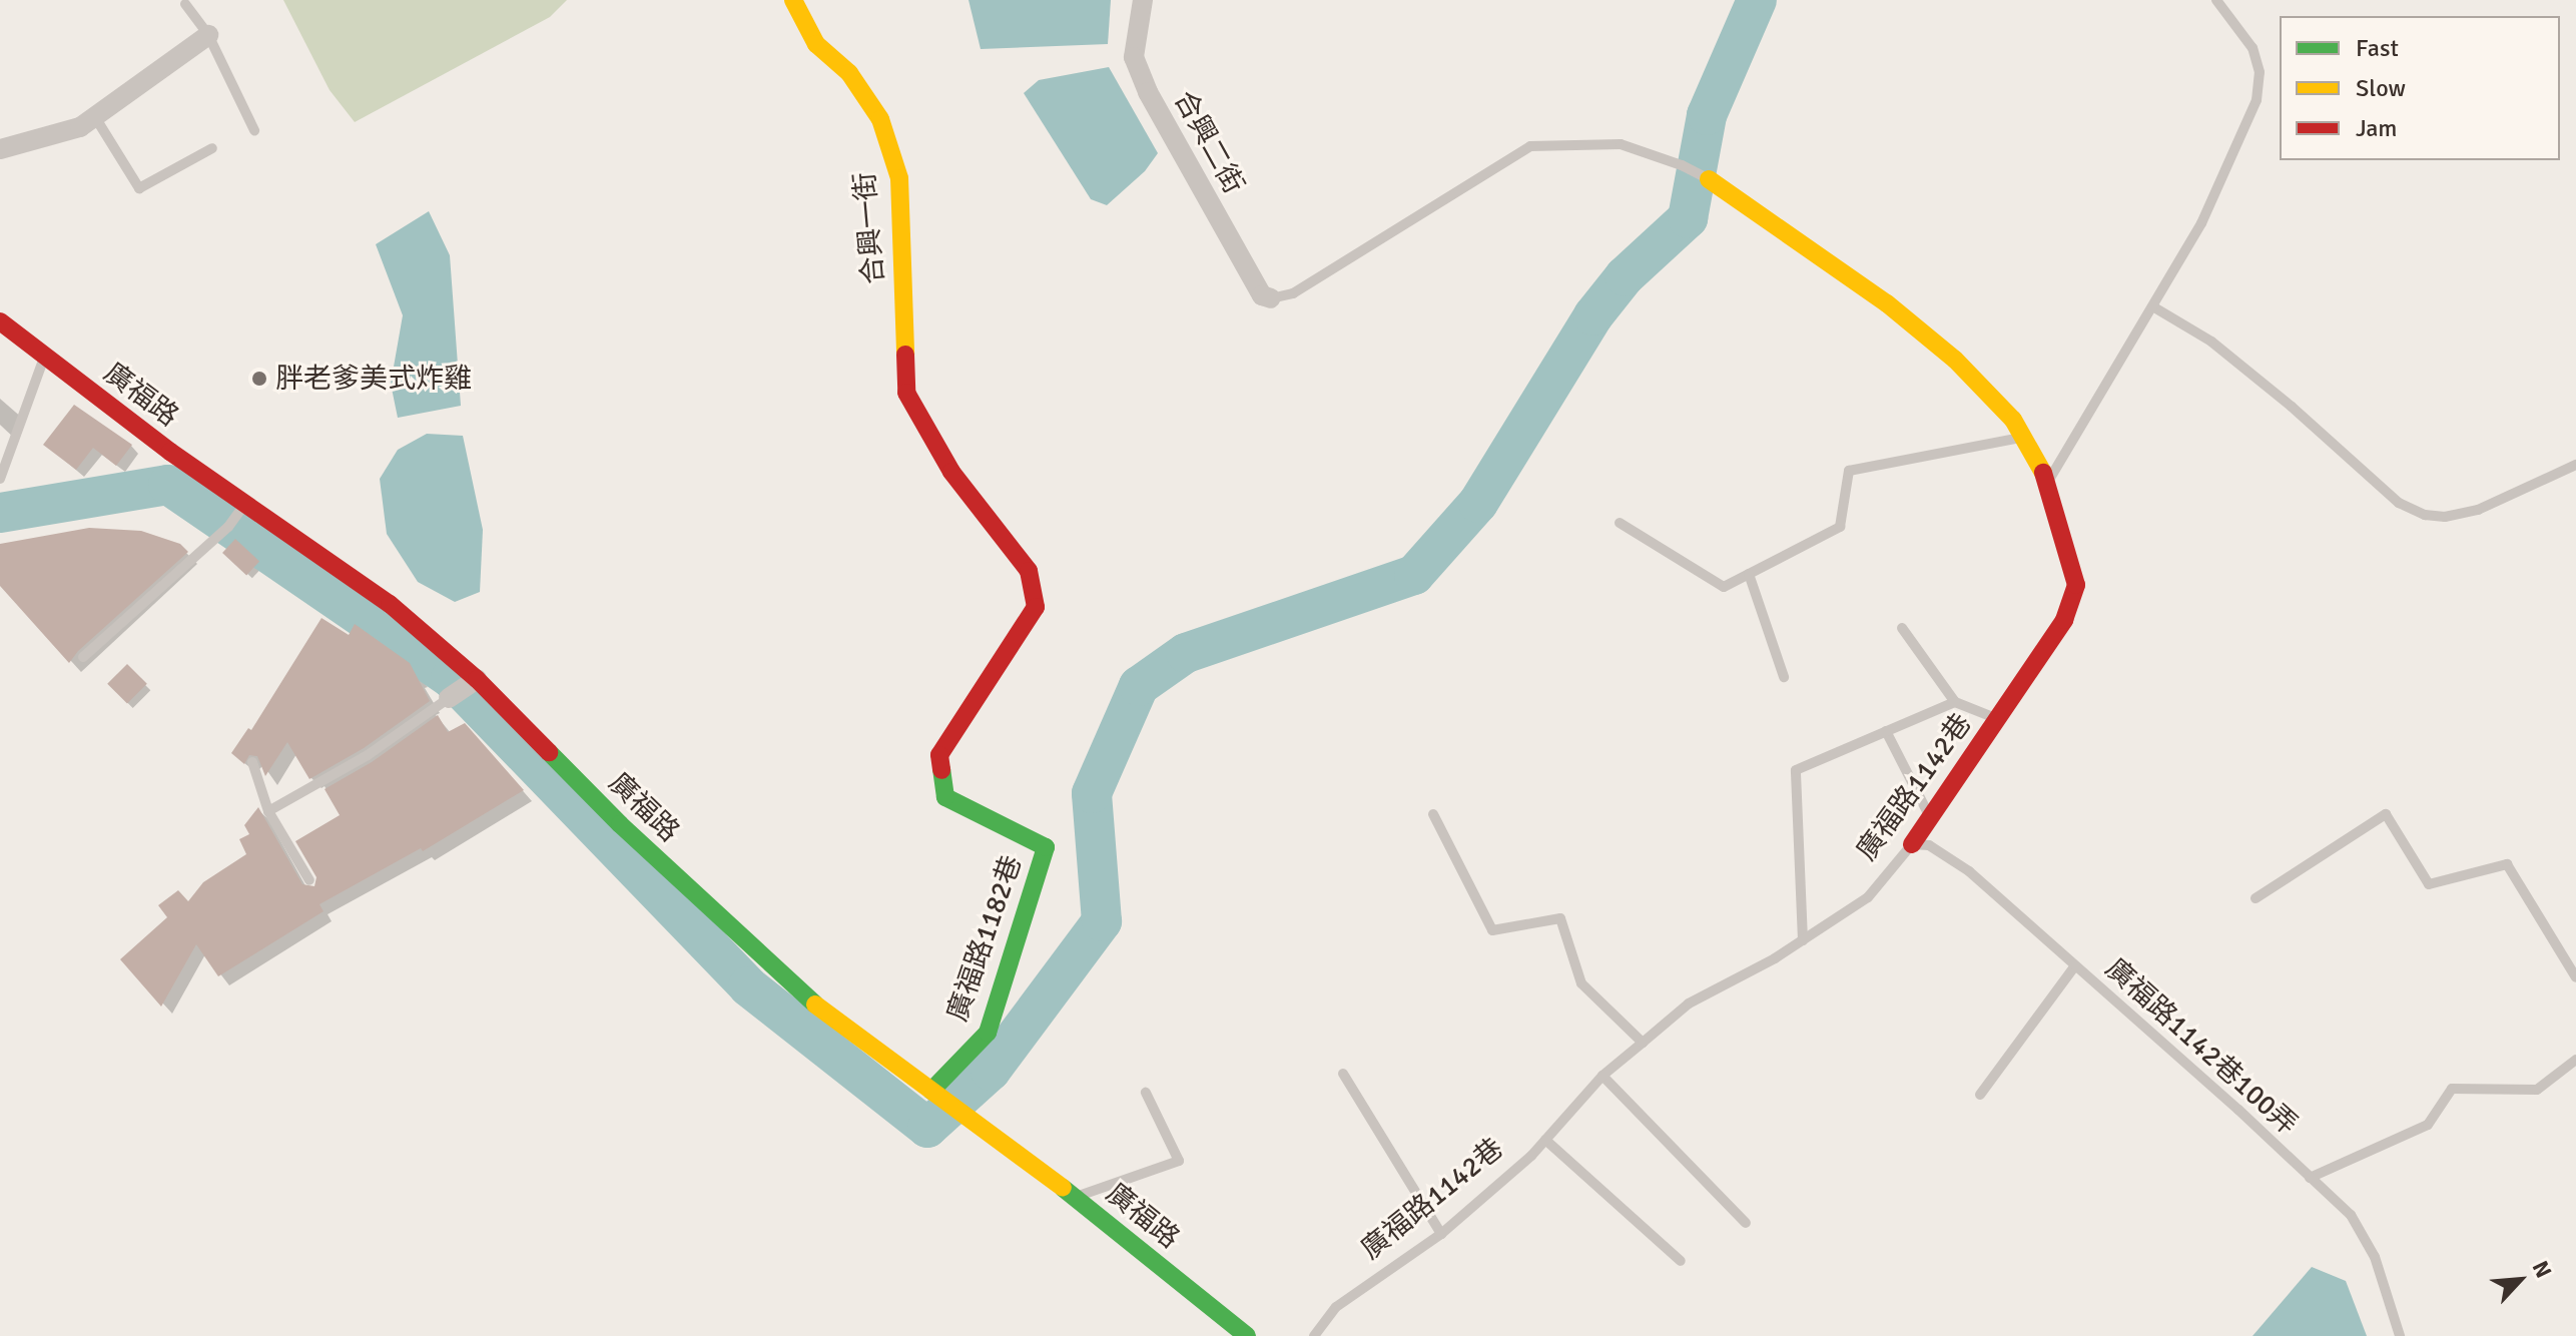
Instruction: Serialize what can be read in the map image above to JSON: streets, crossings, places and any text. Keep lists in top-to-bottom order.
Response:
{
  "streets": {
    "street": [
      "合興二街",
      "合興一街",
      "廣福路",
      "廣福路1142巷",
      "廣福路1182巷"
    ],
    "lane": ["廣福路1142巷100弄"]
  },
  "crossings": [
    ["合興一街", "廣福路1182巷"],
    ["廣福路", "廣福路1182巷"],
    ["廣福路1142巷", "廣福路1142巷100弄"]
  ],
  "places": ["胖老爹美式炸雞"],
  "legend": ["Fast", "Slow", "Jam"],
  "north": "top right"
}
